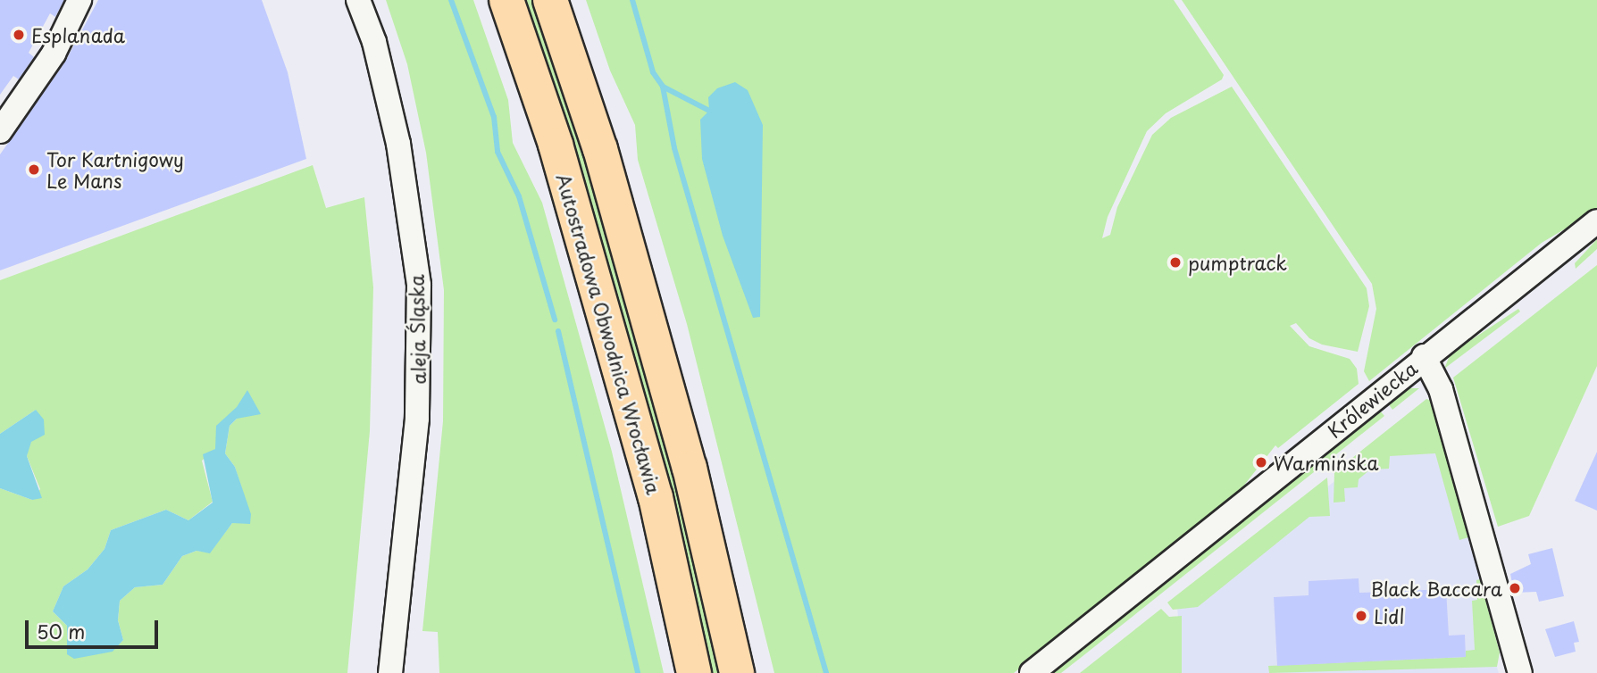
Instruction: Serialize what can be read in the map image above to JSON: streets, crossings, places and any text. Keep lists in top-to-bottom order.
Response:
{
  "streets": {
    "highway": ["Autostradowa Obwodnica Wrocławia"],
    "street": ["aleja Śląska", "Królewiecka"]
  },
  "places": [
    "Esplanada",
    "Tor Kartnigowy Le Mans",
    "pumptrack",
    "Warmińska",
    "Black Baccara",
    "Lidl"
  ],
  "scale_bar": "50 m"
}
